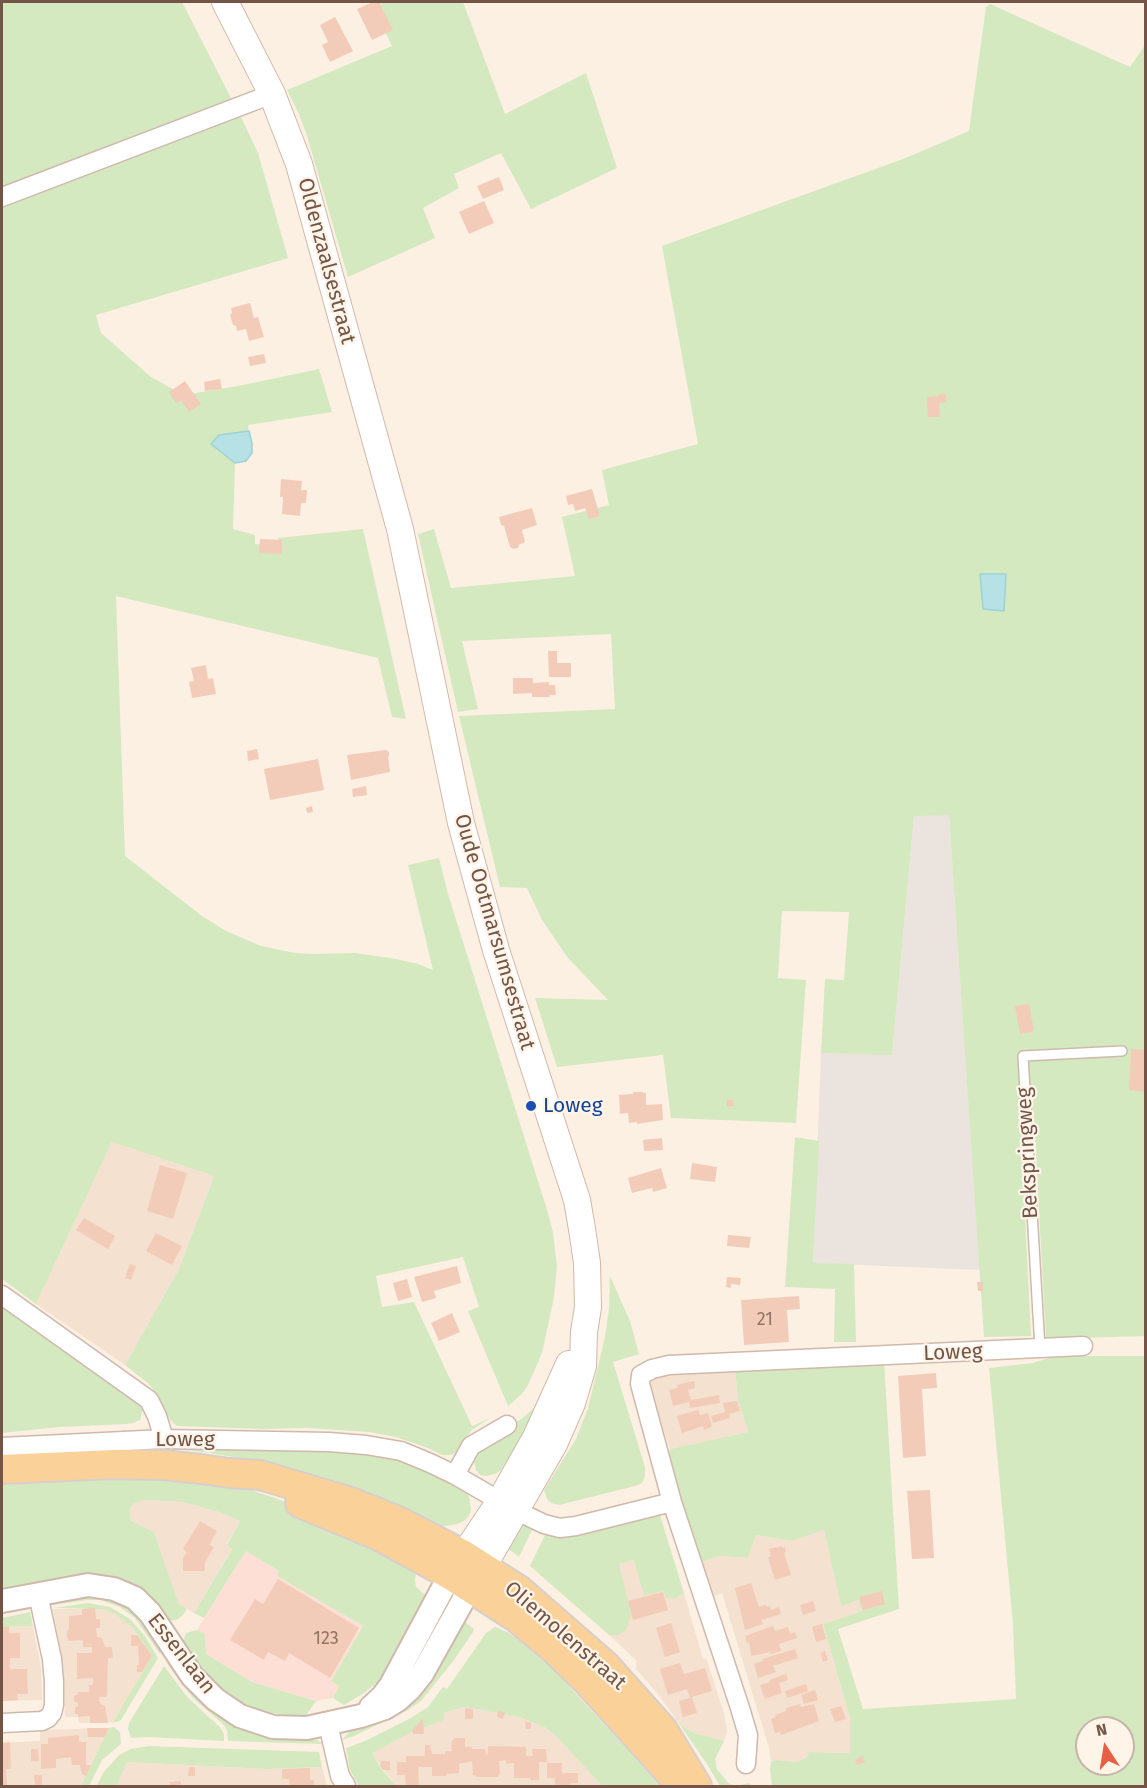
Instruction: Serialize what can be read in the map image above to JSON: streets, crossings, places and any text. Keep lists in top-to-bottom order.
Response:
{
  "streets": {
    "main road": ["Oldenzaalsestraat", "Oude Ootmarsumsestraat", "Oliemolenstraat"],
    "street": ["Loweg", "Essenlaan"],
    "lane": ["Bekspringweg"]
  },
  "crossings": [
    ["Oldenzaalsestraat", "Oude Ootmarsumsestraat"],
    ["Oude Ootmarsumsestraat", "Loweg"],
    ["Oude Ootmarsumsestraat", "Oliemolenstraat"],
    ["Oude Ootmarsumsestraat", "Essenlaan"],
    ["Bekspringweg", "Loweg"],
    ["Oliemolenstraat", "Essenlaan"]
  ],
  "places": ["Loweg"],
  "house_numbers": ["21", "123"],
  "north": "top"
}
